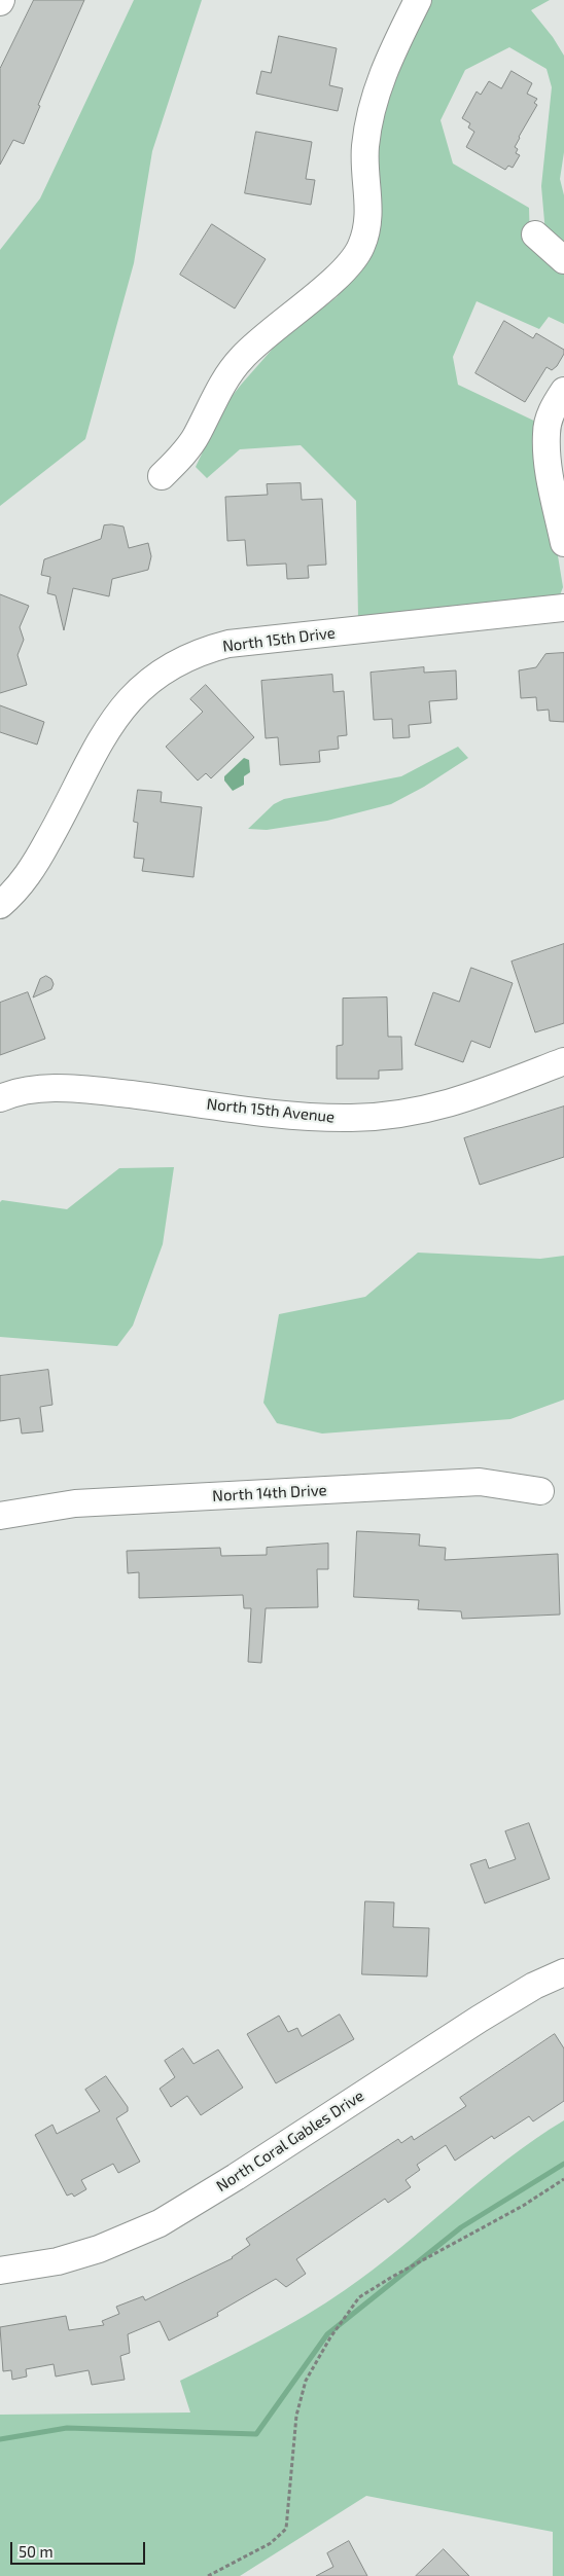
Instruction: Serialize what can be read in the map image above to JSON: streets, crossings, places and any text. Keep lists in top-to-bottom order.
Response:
{
  "streets": {
    "street": [
      "North 15th Drive",
      "North 15th Avenue",
      "North 14th Drive",
      "North Coral Gables Drive"
    ]
  },
  "scale_bar": "50 m"
}
